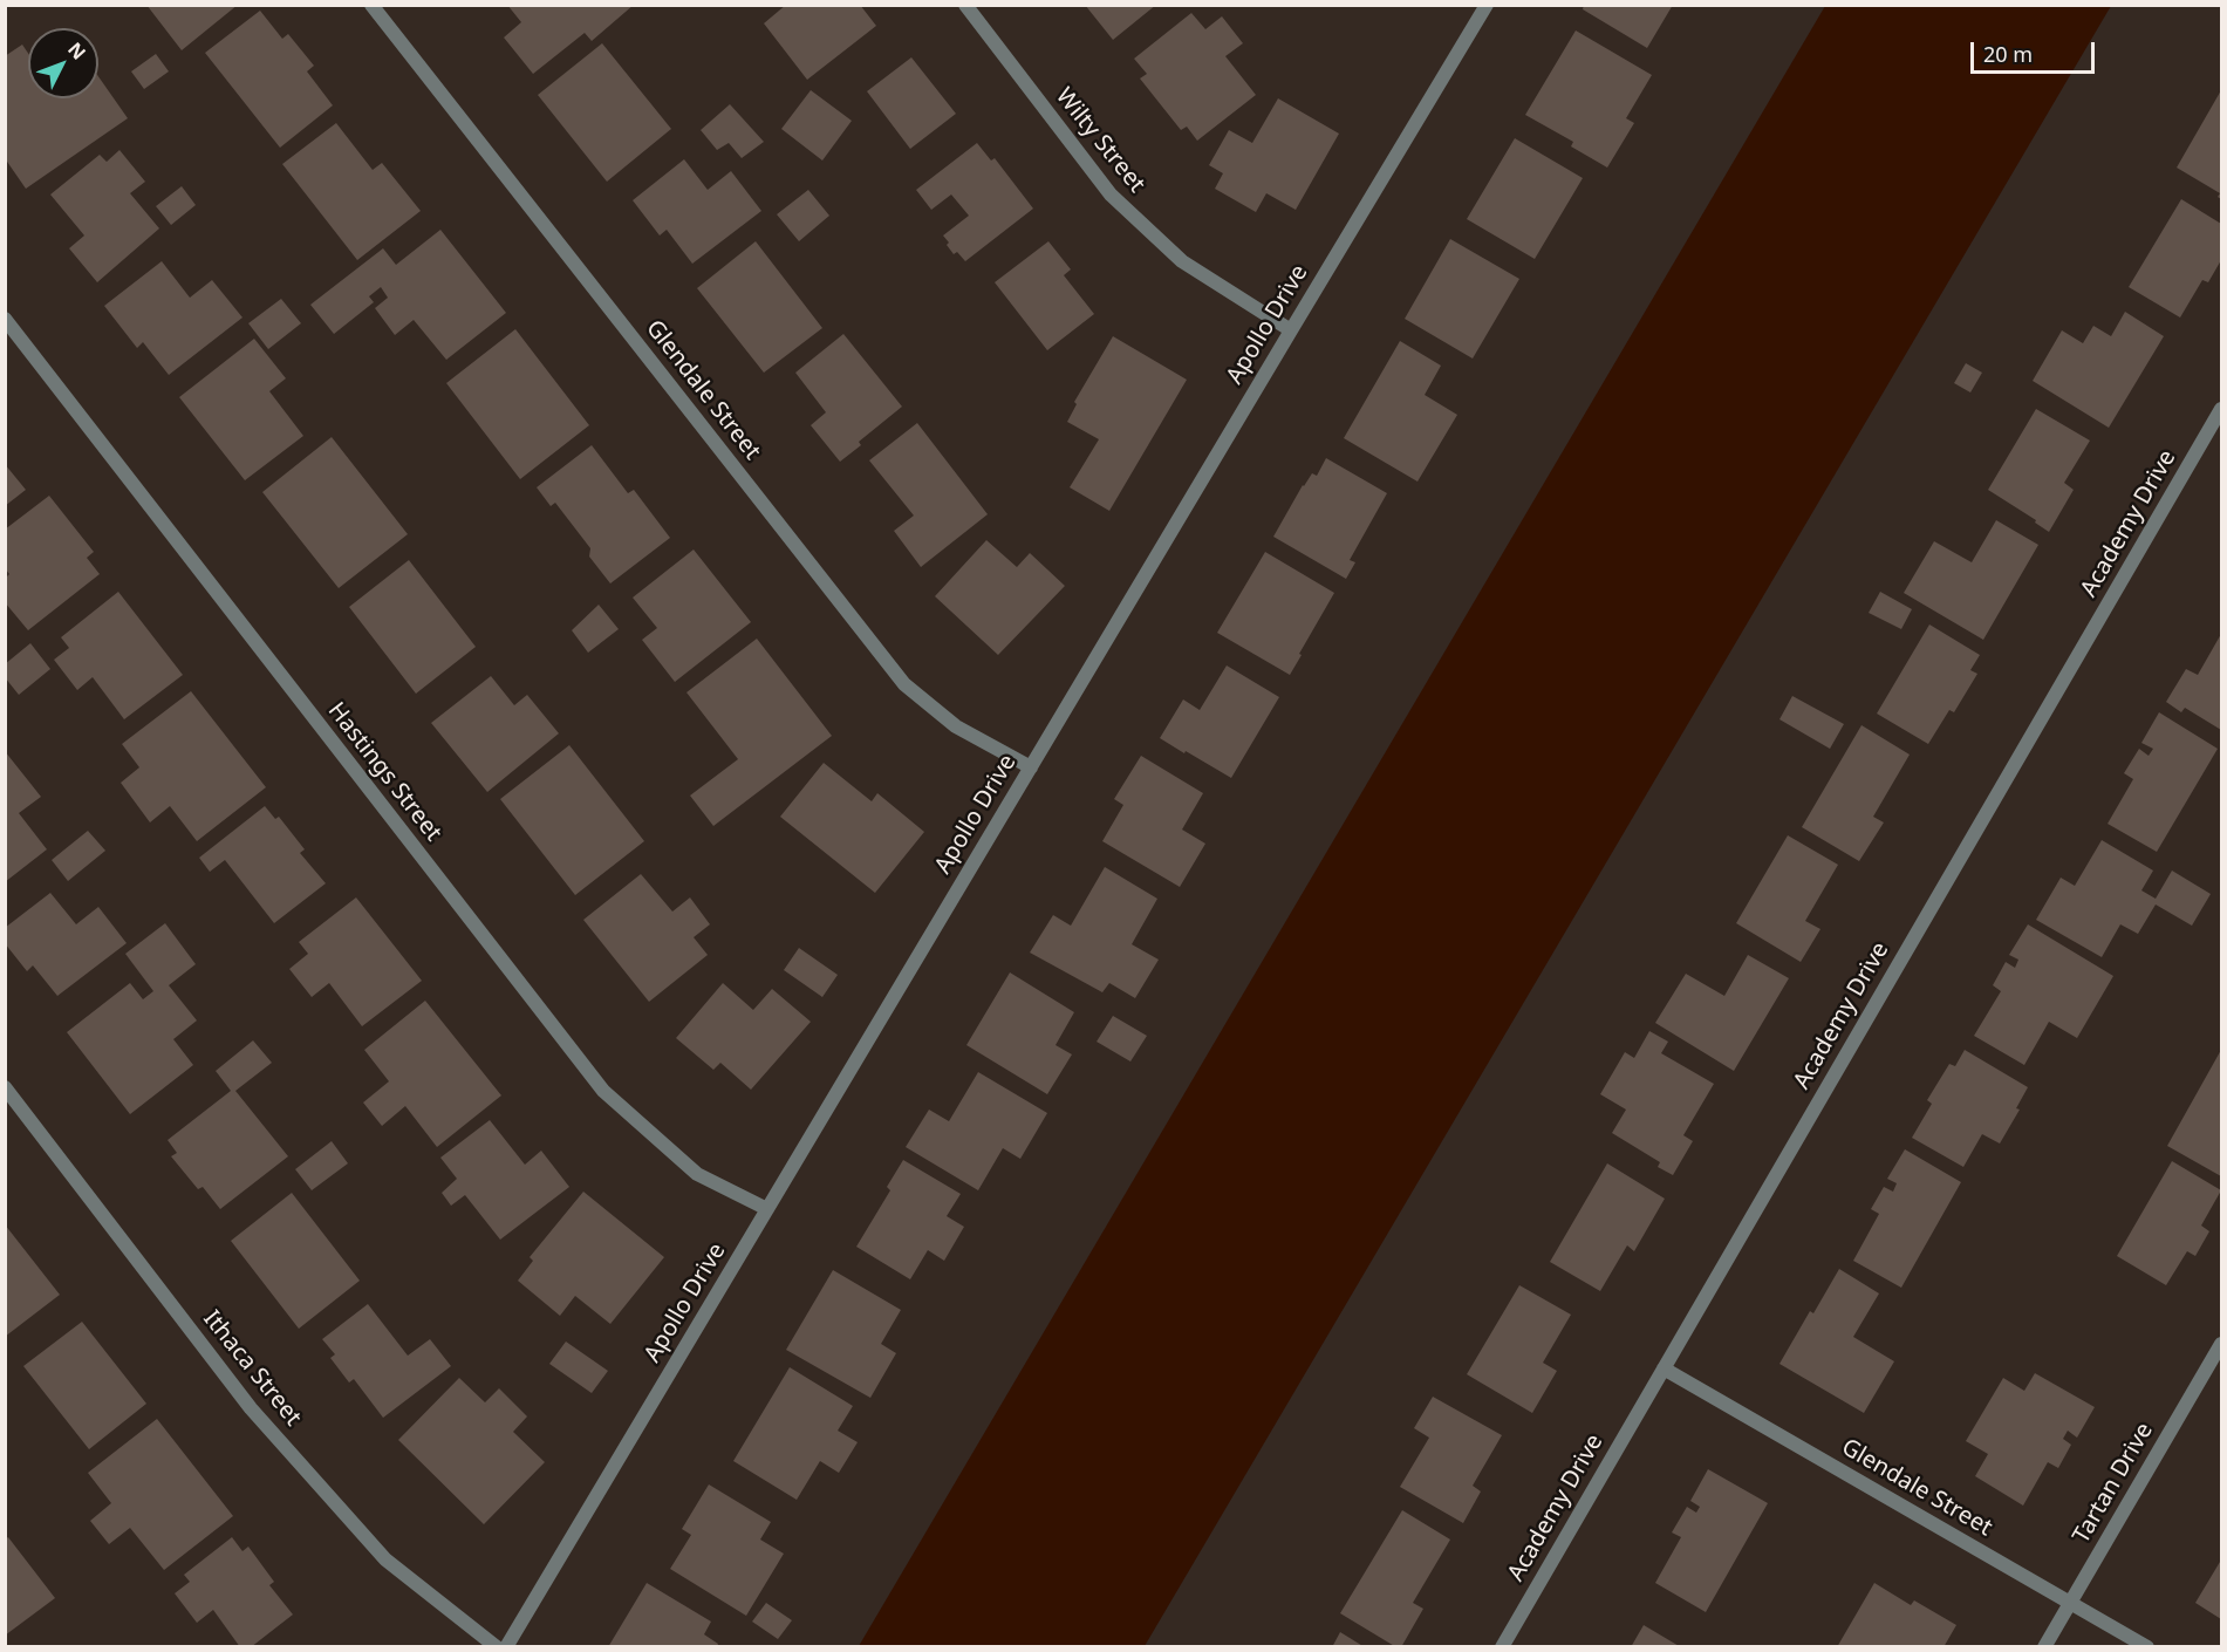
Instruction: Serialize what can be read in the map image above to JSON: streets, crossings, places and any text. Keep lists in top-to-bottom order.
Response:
{
  "streets": {
    "street": [
      "Wilty Street",
      "Apollo Drive",
      "Glendale Street",
      "Academy Drive",
      "Hastings Street",
      "Ithaca Street",
      "Tartan Drive"
    ]
  },
  "crossings": [
    ["Wilty Street", "Apollo Drive"],
    ["Apollo Drive", "Glendale Street"],
    ["Apollo Drive", "Hastings Street"],
    ["Glendale Street", "Academy Drive"],
    ["Glendale Street", "Tartan Drive"]
  ],
  "scale_bar": "20 m",
  "north": "top right"
}
